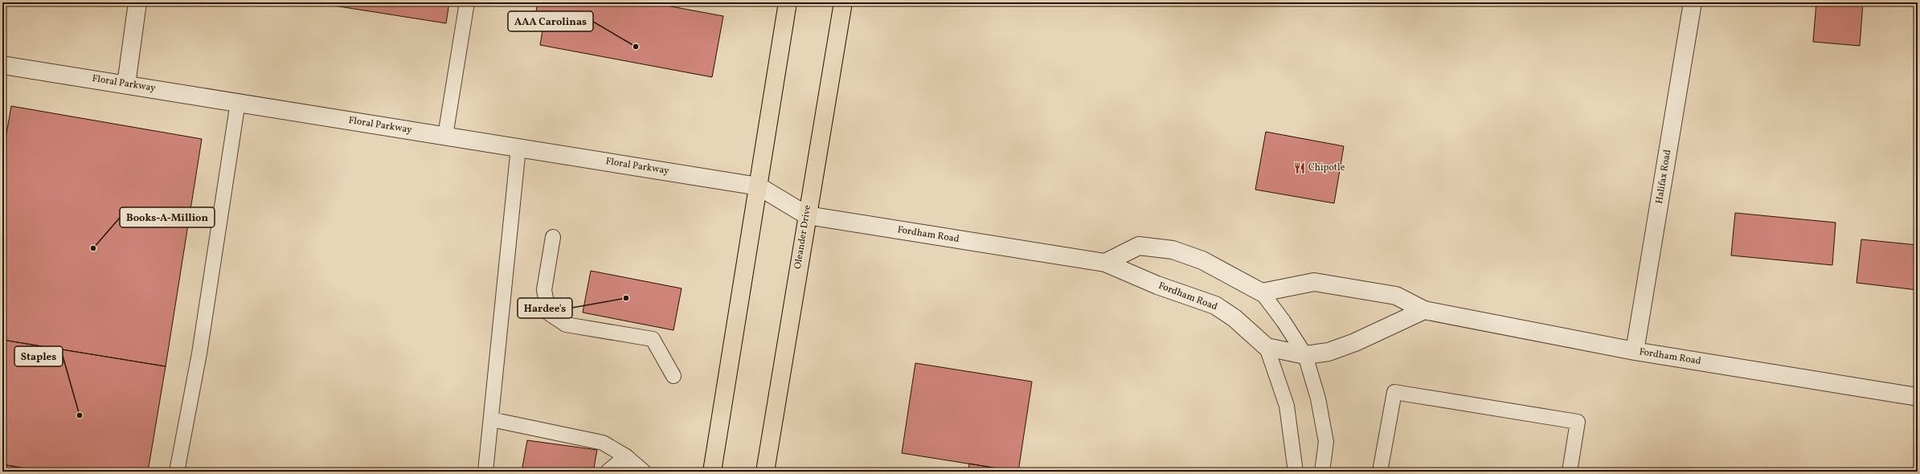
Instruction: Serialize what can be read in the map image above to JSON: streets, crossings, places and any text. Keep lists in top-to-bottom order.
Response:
{
  "streets": {
    "main road": ["Oleander Drive"],
    "street": ["Floral Parkway", "Halifax Road", "Fordham Road"]
  },
  "crossings": [
    ["Floral Parkway", "Fordham Road"],
    ["Halifax Road", "Fordham Road"],
    ["Fordham Road", "Oleander Drive"]
  ],
  "places": {
    "other": [
      "AAA Carolinas",
      "Books-A-Million",
      "Hardee's",
      "Staples"
    ],
    "restaurant": ["Chipotle"]
  }
}
